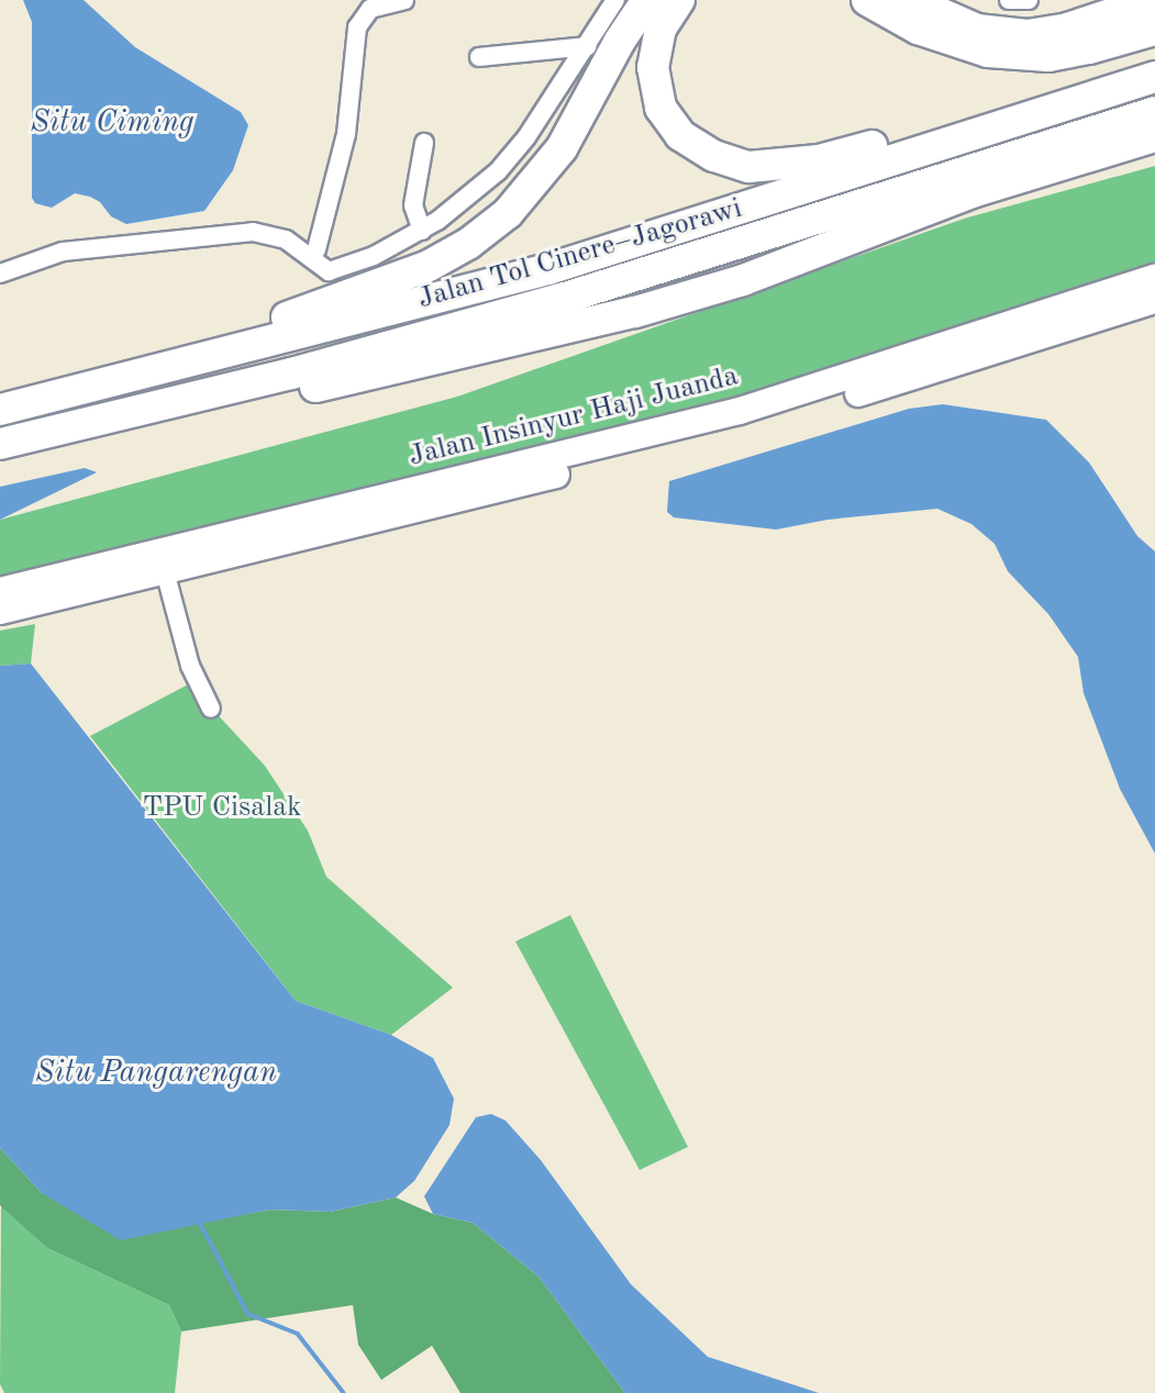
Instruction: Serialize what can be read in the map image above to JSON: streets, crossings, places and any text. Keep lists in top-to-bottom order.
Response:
{
  "streets": {
    "highway": ["Jalan Tol Cinere–Jagorawi", "Jalan Insinyur Haji Juanda"]
  },
  "water": ["Situ Ciming", "Situ Pangarengan"],
  "parks": ["TPU Cisalak"]
}
